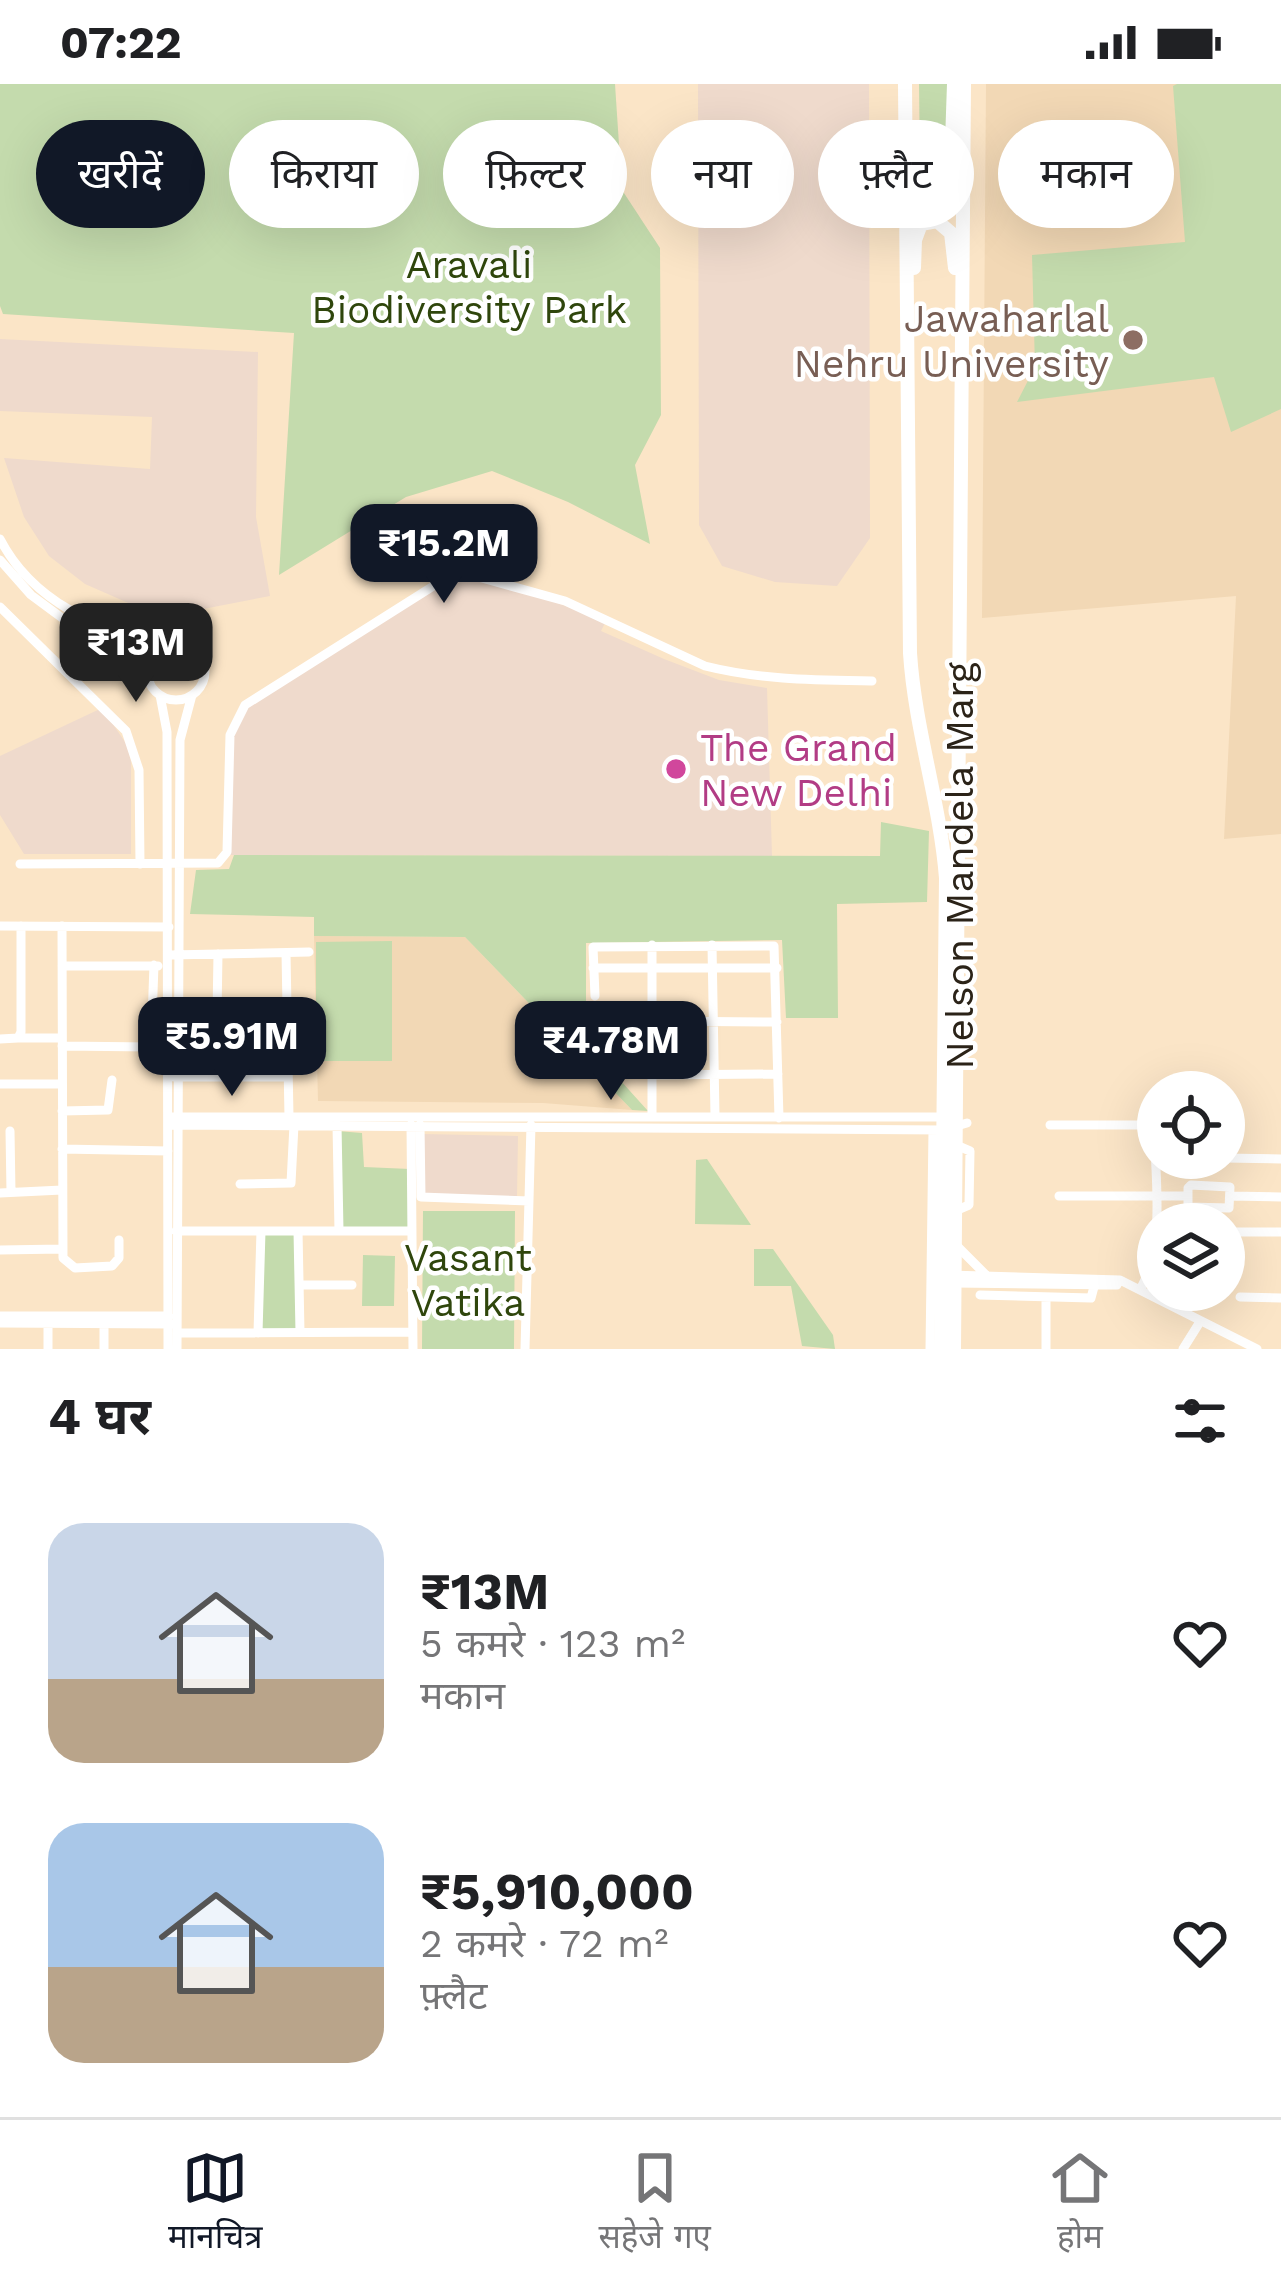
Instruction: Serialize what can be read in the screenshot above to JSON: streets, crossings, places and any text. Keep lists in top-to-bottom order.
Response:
{
  "streets": {
    "main road": ["Nelson Mandela Marg"]
  },
  "parks": ["Aravali Biodiversity Park", "Vasant Vatika"],
  "places": ["Jawaharlal Nehru University", "The Grand New Delhi"],
  "page": {
    "status": "07:22",
    "chip": [
      "खरीदें",
      "किराया",
      "फ़िल्टर",
      "नया",
      "फ़्लैट",
      "मकान"
    ],
    "price": [
      "₹15.2M",
      "₹13M",
      "₹5.91M",
      "₹4.78M"
    ],
    "heading": "4 घर",
    "list": [
      {
        "name": "₹13M",
        "note": "5 कमरे · 123 m² · मकान"
      },
      {
        "name": "₹5,910,000",
        "note": "2 कमरे · 72 m² · फ़्लैट"
      }
    ],
    "tabs": ["मानचित्र", "सहेजे गए", "होम"]
  }
}
